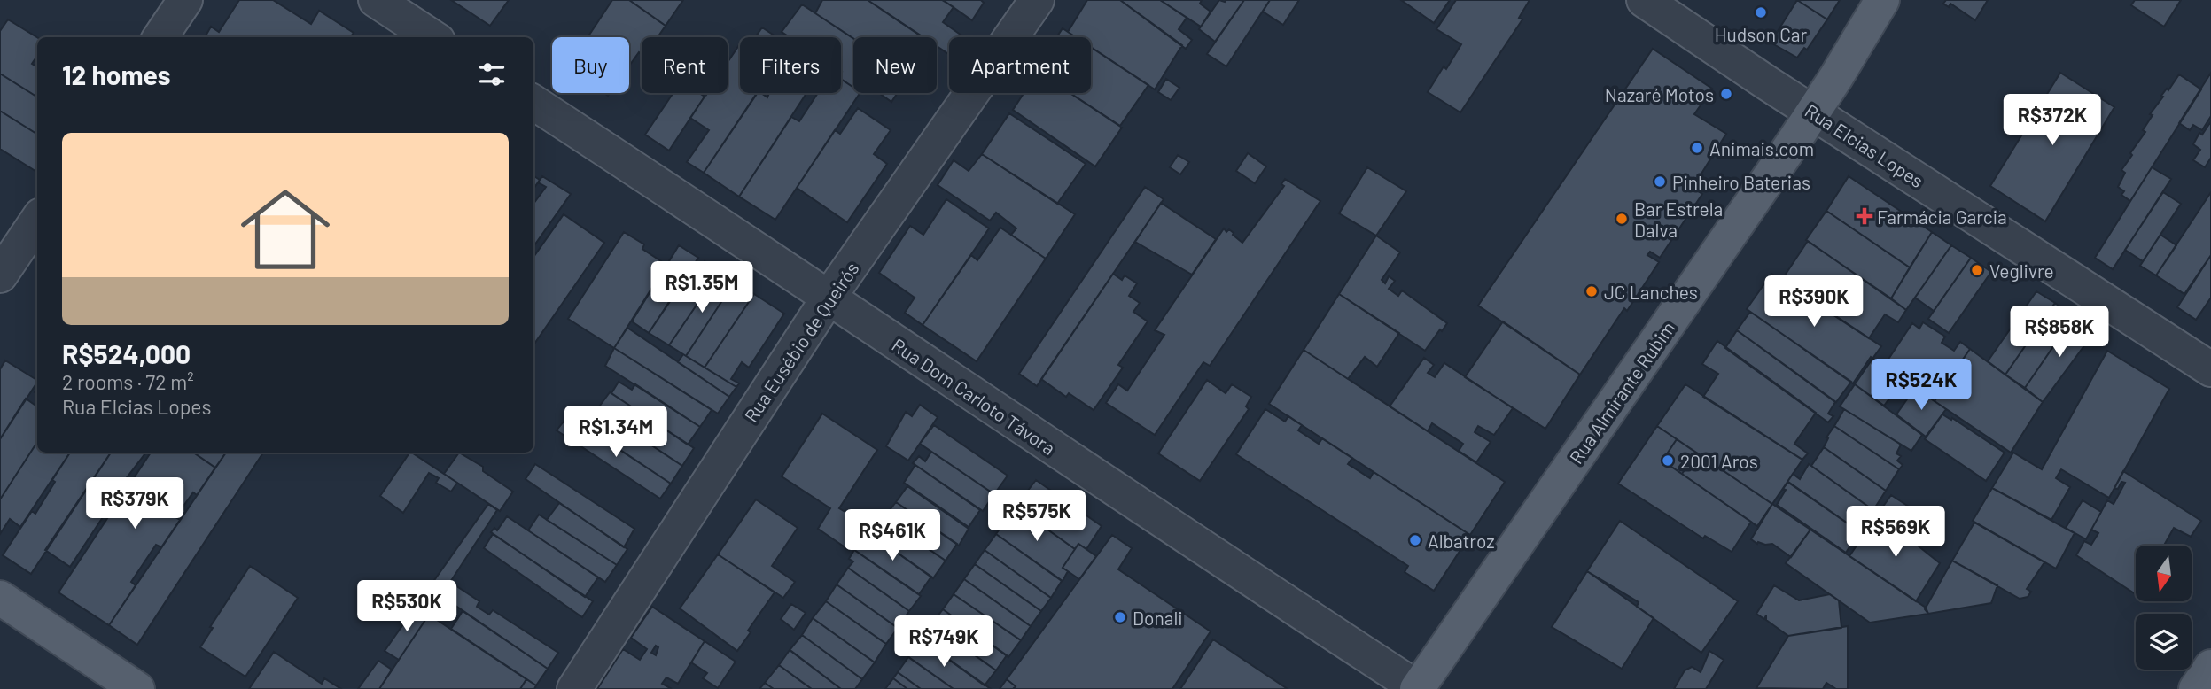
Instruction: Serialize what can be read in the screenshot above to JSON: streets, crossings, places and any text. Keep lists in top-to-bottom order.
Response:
{
  "streets": {
    "main road": ["Rua Almirante Rubim"],
    "street": ["Rua Elcias Lopes", "Rua Eusébio de Queirós", "Rua Dom Carloto Távora"]
  },
  "crossings": [
    ["Rua Elcias Lopes", "Rua Almirante Rubim"],
    ["Rua Eusébio de Queirós", "Rua Dom Carloto Távora"],
    ["Rua Almirante Rubim", "Rua Dom Carloto Távora"]
  ],
  "places": {
    "other": [
      "Hudson Car",
      "Nazaré Motos",
      "Animais.com",
      "Pinheiro Baterias",
      "Bar Estrela Dalva",
      "Veglivre",
      "JC Lanches",
      "2001 Aros",
      "Albatroz",
      "Donali"
    ],
    "health": ["Farmácia Garcia"]
  },
  "north": "bottom",
  "page": {
    "chip": [
      "Buy",
      "Rent",
      "Filters",
      "New",
      "Apartment"
    ],
    "heading": "12 homes",
    "price": [
      "R$372K",
      "R$1.35M",
      "R$390K",
      "R$858K",
      "R$524K",
      "R$1.34M",
      "R$379K",
      "R$575K",
      "R$569K",
      "R$461K",
      "R$530K",
      "R$749K"
    ],
    "list": [
      {
        "name": "R$524,000",
        "note": "2 rooms · 72 m² · Rua Elcias Lopes"
      }
    ]
  }
}
